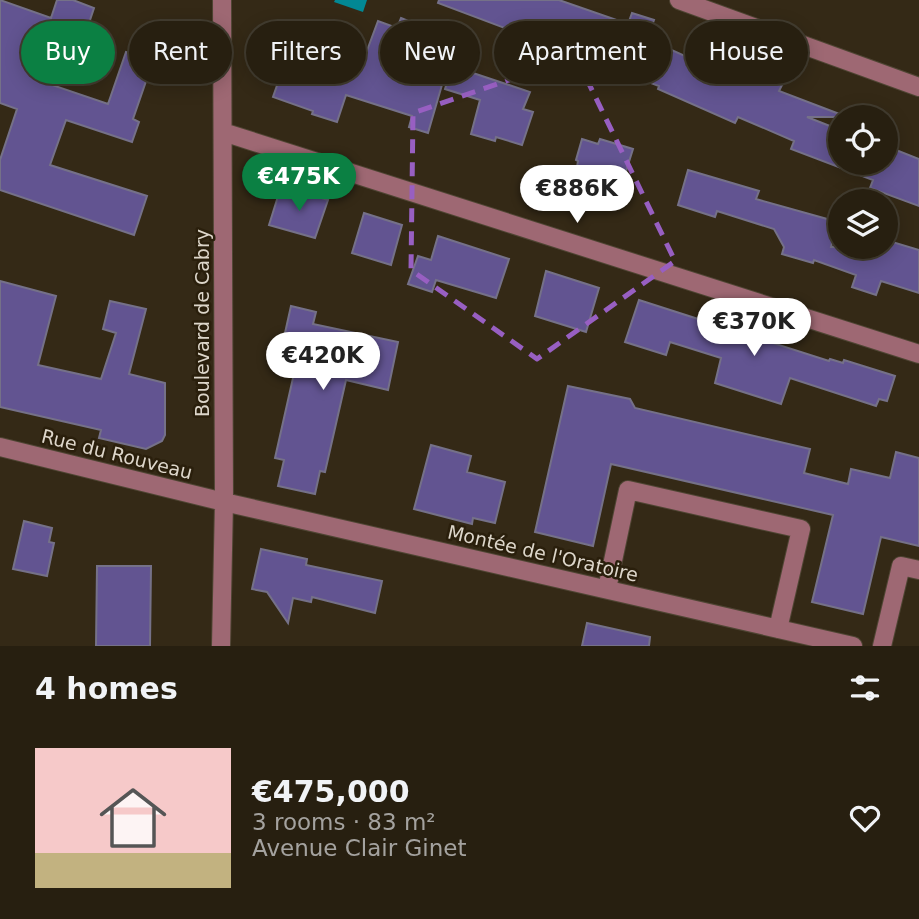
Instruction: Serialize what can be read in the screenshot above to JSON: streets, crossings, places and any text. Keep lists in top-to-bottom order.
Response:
{
  "streets": {
    "street": ["Boulevard de Cabry", "Rue du Rouveau", "Montée de l'Oratoire"]
  },
  "crossings": [
    ["Boulevard de Cabry", "Rue du Rouveau"],
    ["Boulevard de Cabry", "Montée de l'Oratoire"],
    ["Rue du Rouveau", "Montée de l'Oratoire"]
  ],
  "page": {
    "chip": [
      "Buy",
      "Rent",
      "Filters",
      "New",
      "Apartment",
      "House"
    ],
    "price": [
      "€475K",
      "€886K",
      "€370K",
      "€420K"
    ],
    "heading": "4 homes",
    "list": [
      {
        "name": "€475,000",
        "note": "3 rooms · 83 m² · Avenue Clair Ginet"
      }
    ]
  }
}
